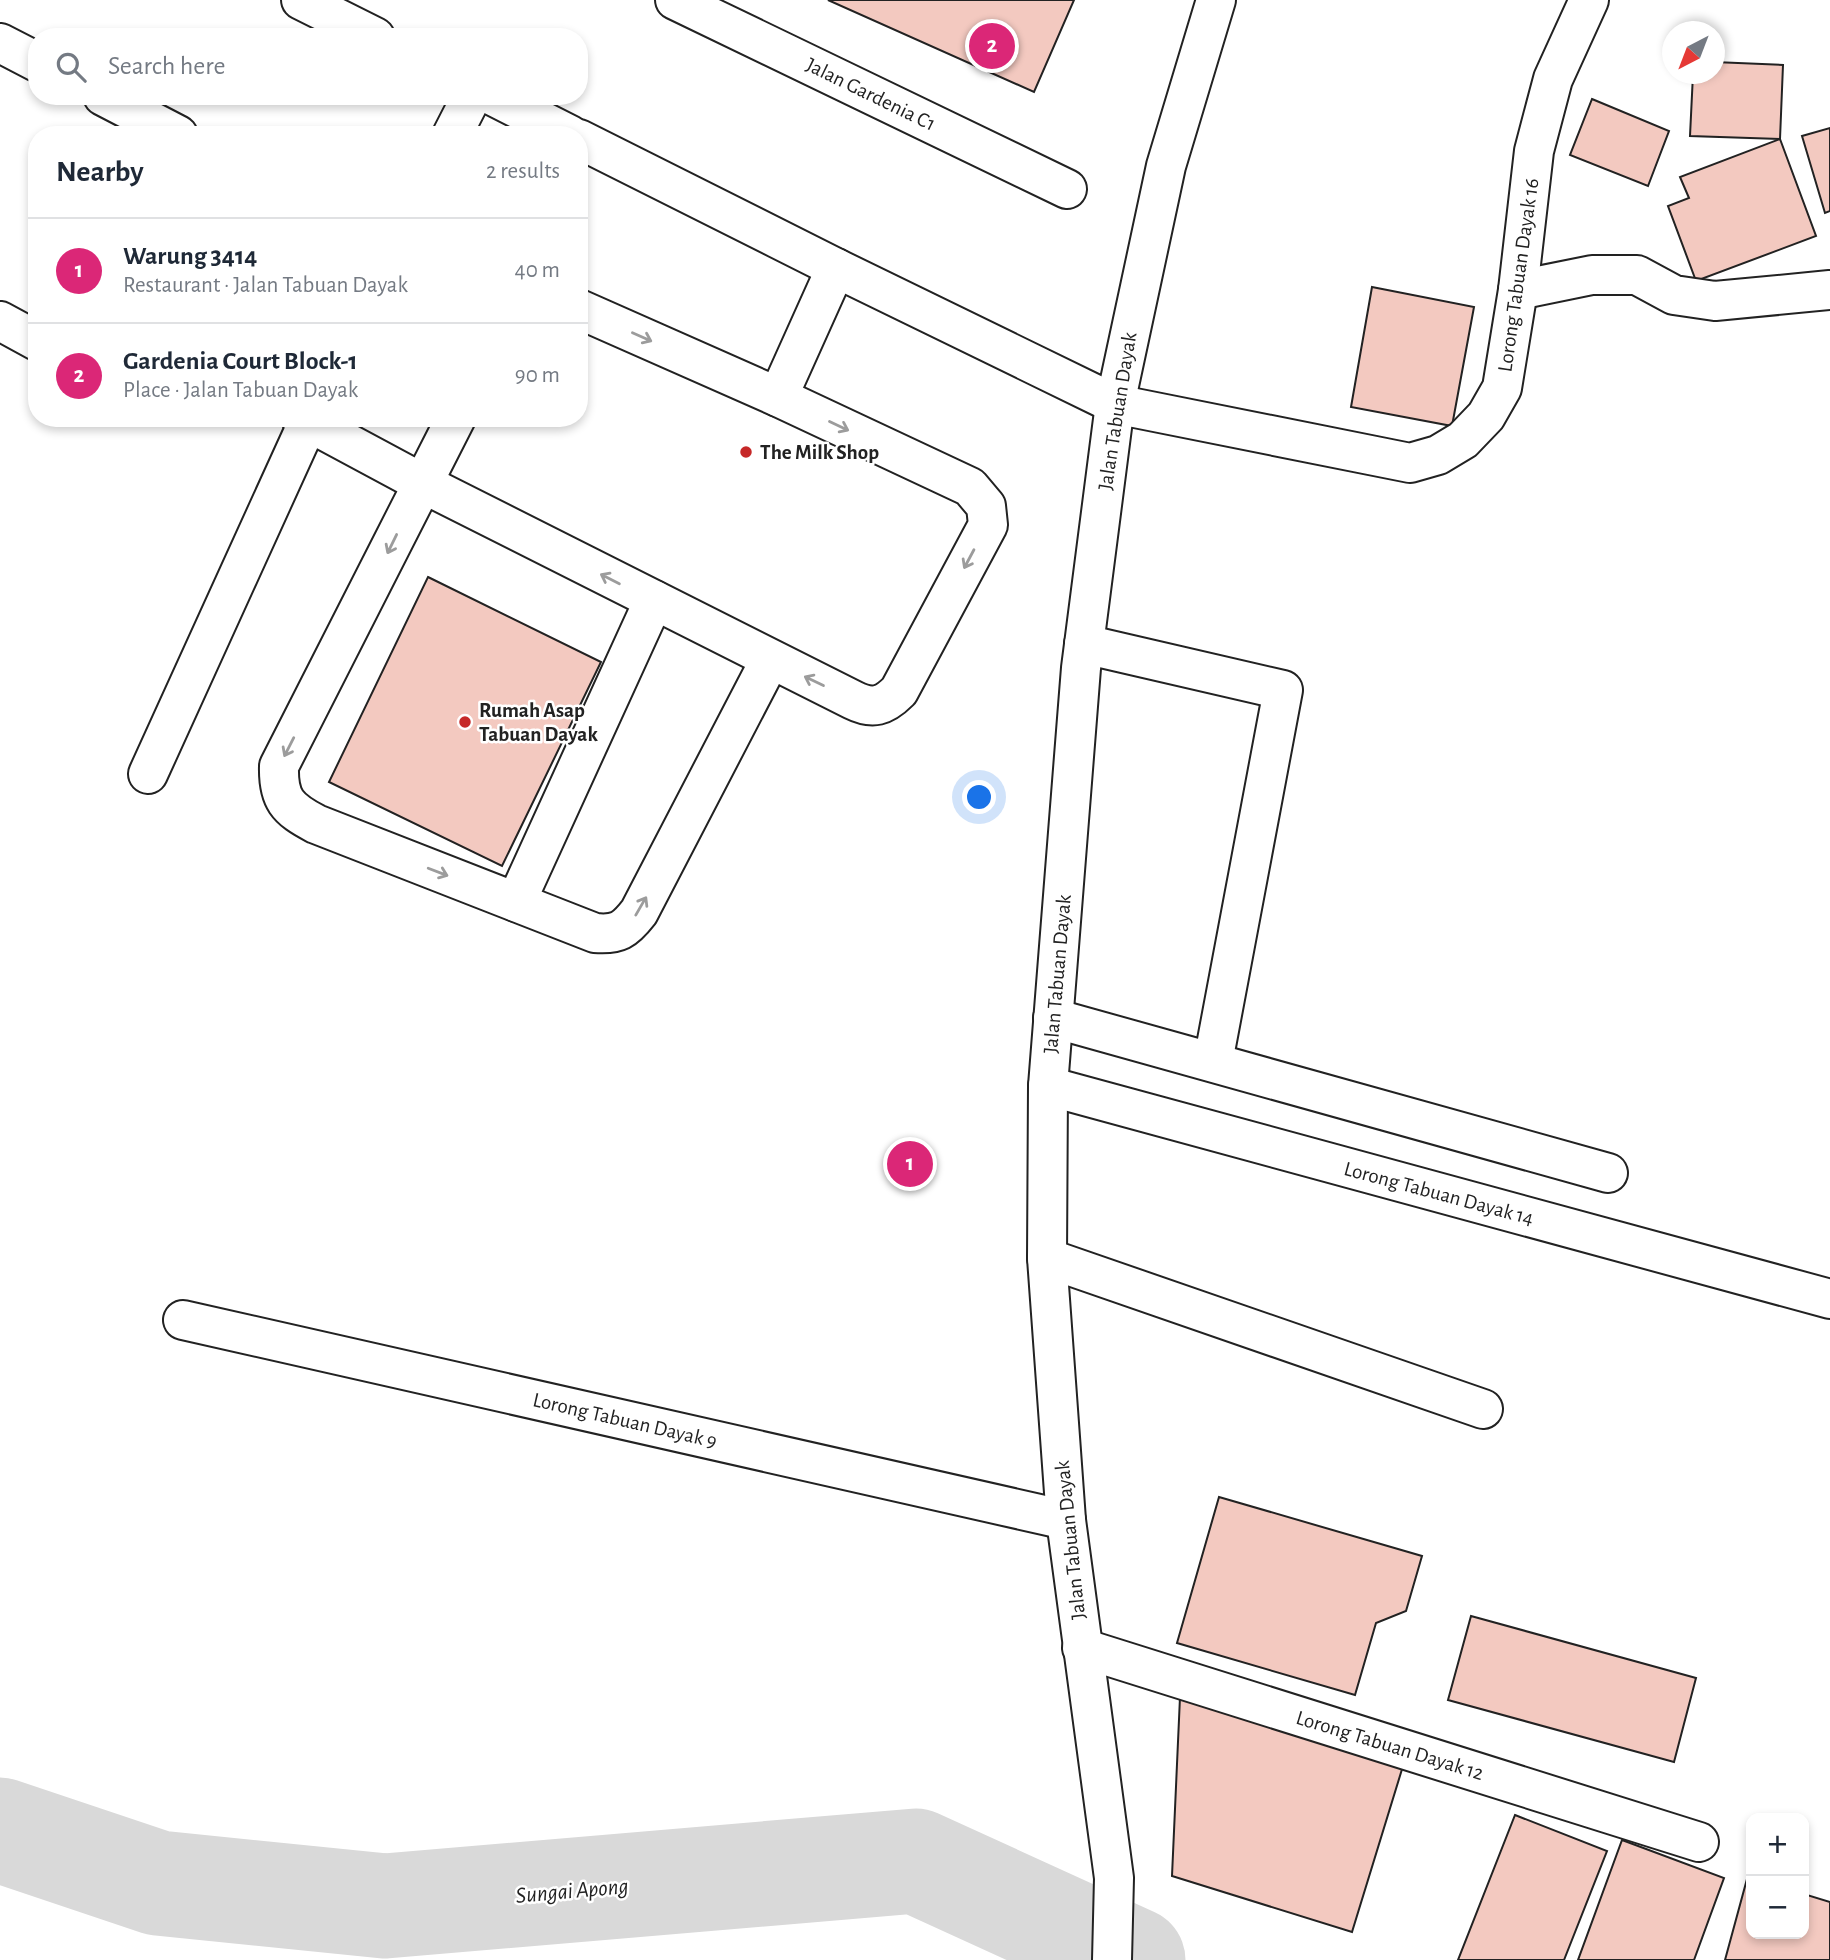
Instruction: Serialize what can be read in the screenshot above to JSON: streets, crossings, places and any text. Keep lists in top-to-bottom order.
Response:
{
  "streets": {
    "street": [
      "Jalan Gardenia C1",
      "Lorong Tabuan Dayak 16",
      "Jalan Tabuan Dayak",
      "Lorong Tabuan Dayak 14",
      "Lorong Tabuan Dayak 9",
      "Lorong Tabuan Dayak 12"
    ]
  },
  "crossings": [
    ["Lorong Tabuan Dayak 16", "Jalan Tabuan Dayak"],
    ["Jalan Tabuan Dayak", "Lorong Tabuan Dayak 14"],
    ["Jalan Tabuan Dayak", "Lorong Tabuan Dayak 9"],
    ["Jalan Tabuan Dayak", "Lorong Tabuan Dayak 12"]
  ],
  "water": ["Sungai Apong"],
  "places": ["The Milk Shop", "Rumah Asap Tabuan Dayak"],
  "north": "bottom left",
  "page": {
    "pins": ["2", "1"],
    "search": "Search here",
    "heading": ["Nearby", "2 results"],
    "list": [
      {
        "mark": "1",
        "name": "Warung 3414",
        "note": "Restaurant · Jalan Tabuan Dayak",
        "value": "40 m"
      },
      {
        "mark": "2",
        "name": "Gardenia Court Block-1",
        "note": "Place · Jalan Tabuan Dayak",
        "value": "90 m"
      }
    ],
    "map_buttons": ["+", "−"]
  }
}
